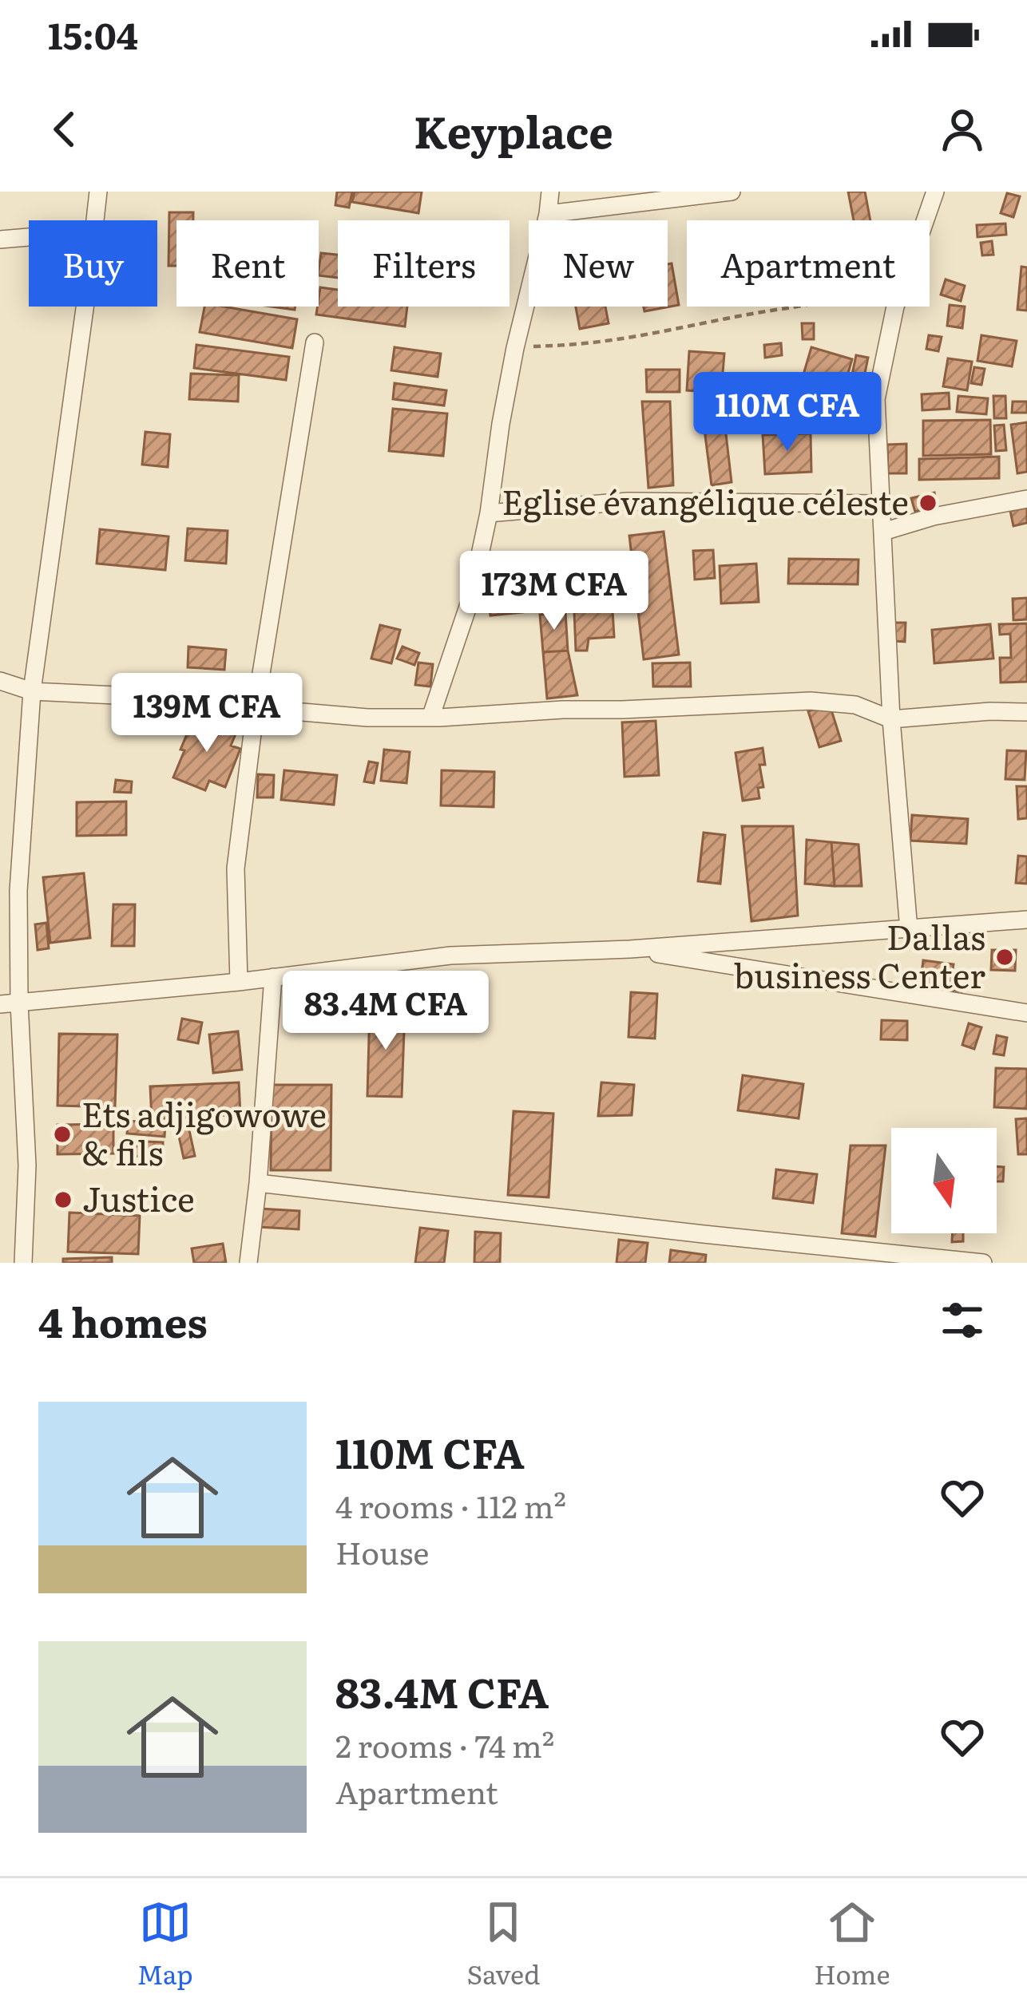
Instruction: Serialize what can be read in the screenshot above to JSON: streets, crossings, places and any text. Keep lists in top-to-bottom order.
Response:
{
  "places": [
    "Eglise évangélique céleste",
    "Dallas business Center",
    "Ets adjigowowe & fils",
    "Justice"
  ],
  "north": "bottom",
  "page": {
    "status": "15:04",
    "header": "Keyplace",
    "chip": [
      "Buy",
      "Rent",
      "Filters",
      "New",
      "Apartment"
    ],
    "price": [
      "110M CFA",
      "173M CFA",
      "139M CFA",
      "83.4M CFA"
    ],
    "heading": "4 homes",
    "list": [
      {
        "name": "110M CFA",
        "note": "4 rooms · 112 m² · House"
      },
      {
        "name": "83.4M CFA",
        "note": "2 rooms · 74 m² · Apartment"
      }
    ],
    "tabs": ["Map", "Saved", "Home"]
  }
}
